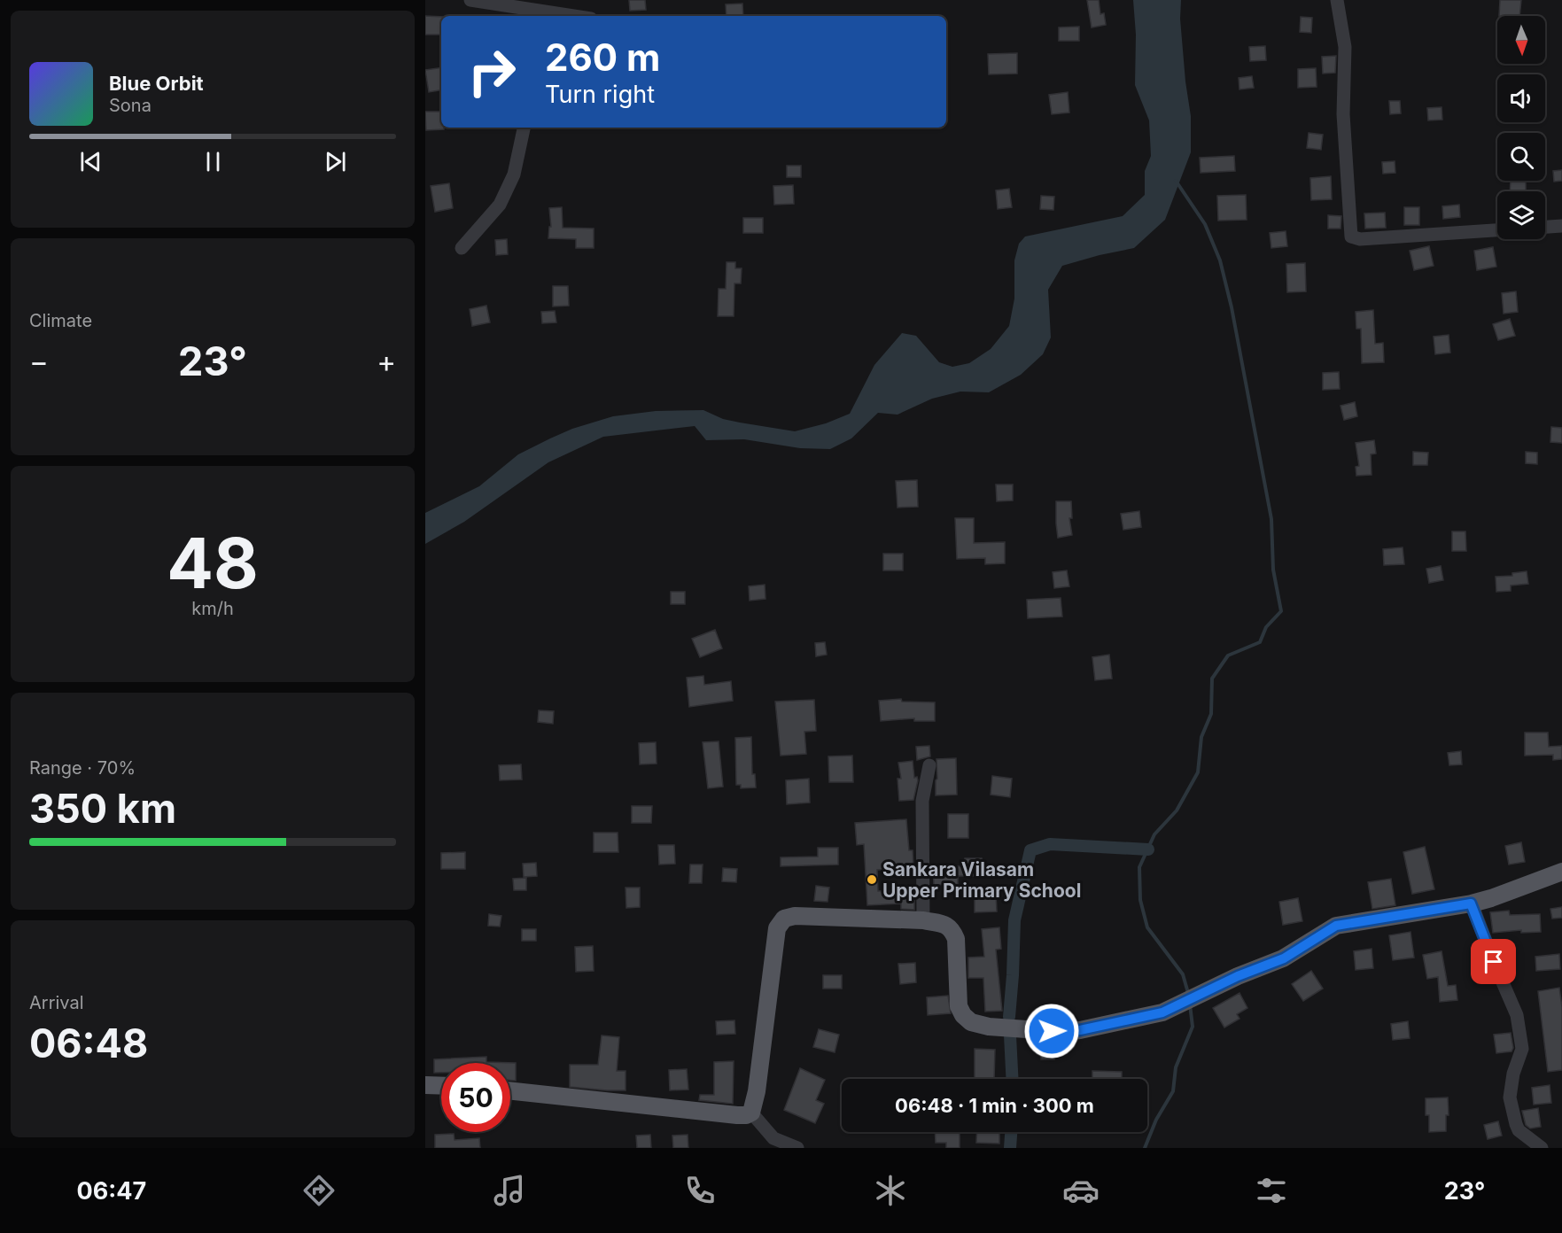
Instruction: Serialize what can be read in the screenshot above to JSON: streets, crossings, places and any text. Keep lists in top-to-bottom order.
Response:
{
  "places": ["Sankara Vilasam Upper Primary School"],
  "north": "bottom",
  "page": {
    "turn": ["260 m", "Turn right"],
    "song": ["Blue Orbit", "Sona"],
    "tile": [
      "Climate",
      ["48", "km/h"],
      ["Range · 70%", "350 km"],
      ["Arrival", "06:48"]
    ],
    "heat": ["−", "23°", "+"],
    "limit": "50",
    "trip": "06:48 · 1 min · 300 m",
    "tabs": ["06:47", "23°"]
  }
}
